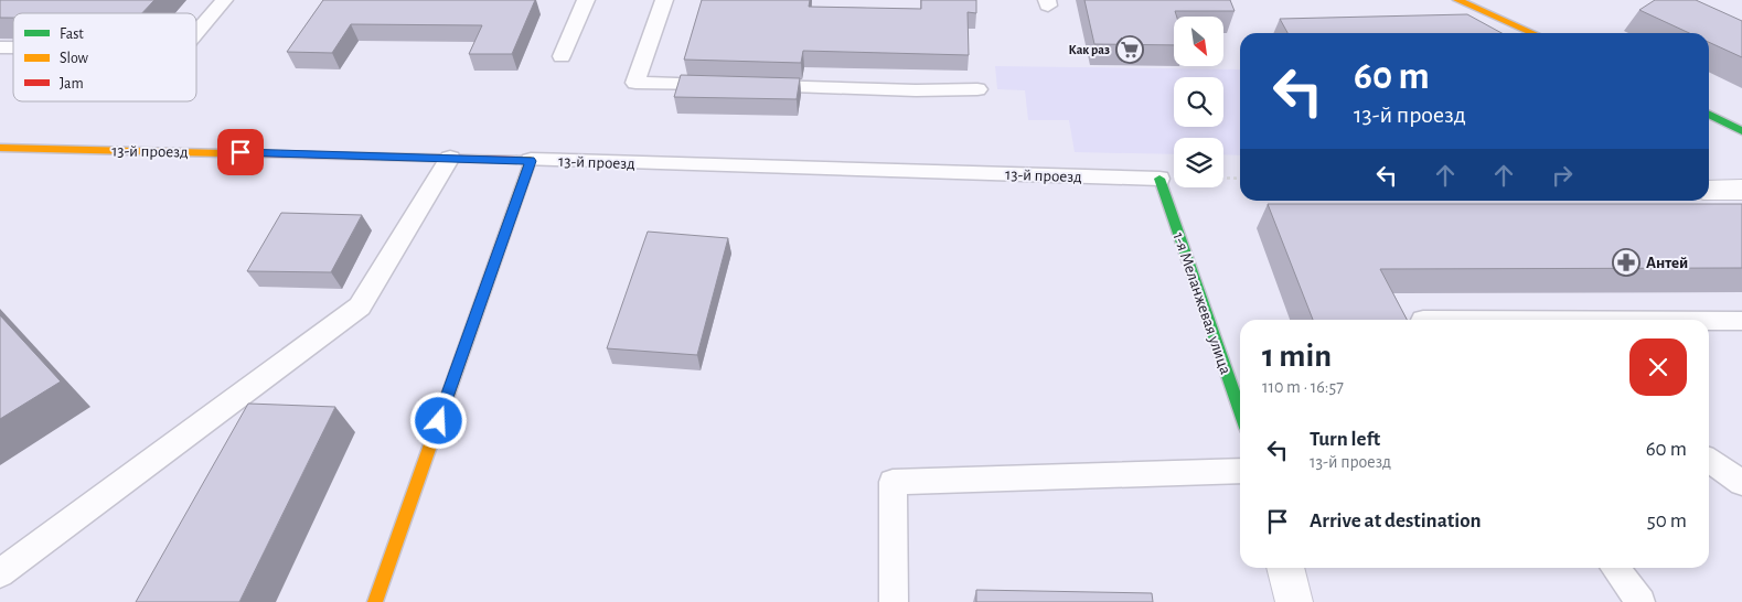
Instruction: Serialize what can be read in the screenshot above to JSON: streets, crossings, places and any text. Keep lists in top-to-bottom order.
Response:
{
  "streets": {
    "street": ["13-й проезд", "1-я Меланжевая улица"]
  },
  "crossings": [
    ["13-й проезд", "1-я Меланжевая улица"]
  ],
  "places": {
    "supermarket": ["Как раз"],
    "pharmacy": ["Антей"]
  },
  "legend": ["Fast", "Slow", "Jam"],
  "north": "bottom right",
  "page": {
    "turn": ["60 m", "13-й проезд"],
    "heading": ["1 min", "110 m · 16:57"],
    "list": [
      {
        "name": "Turn left",
        "note": "13-й проезд",
        "value": "60 m"
      },
      {
        "name": "Arrive at destination",
        "value": "50 m"
      }
    ]
  }
}
